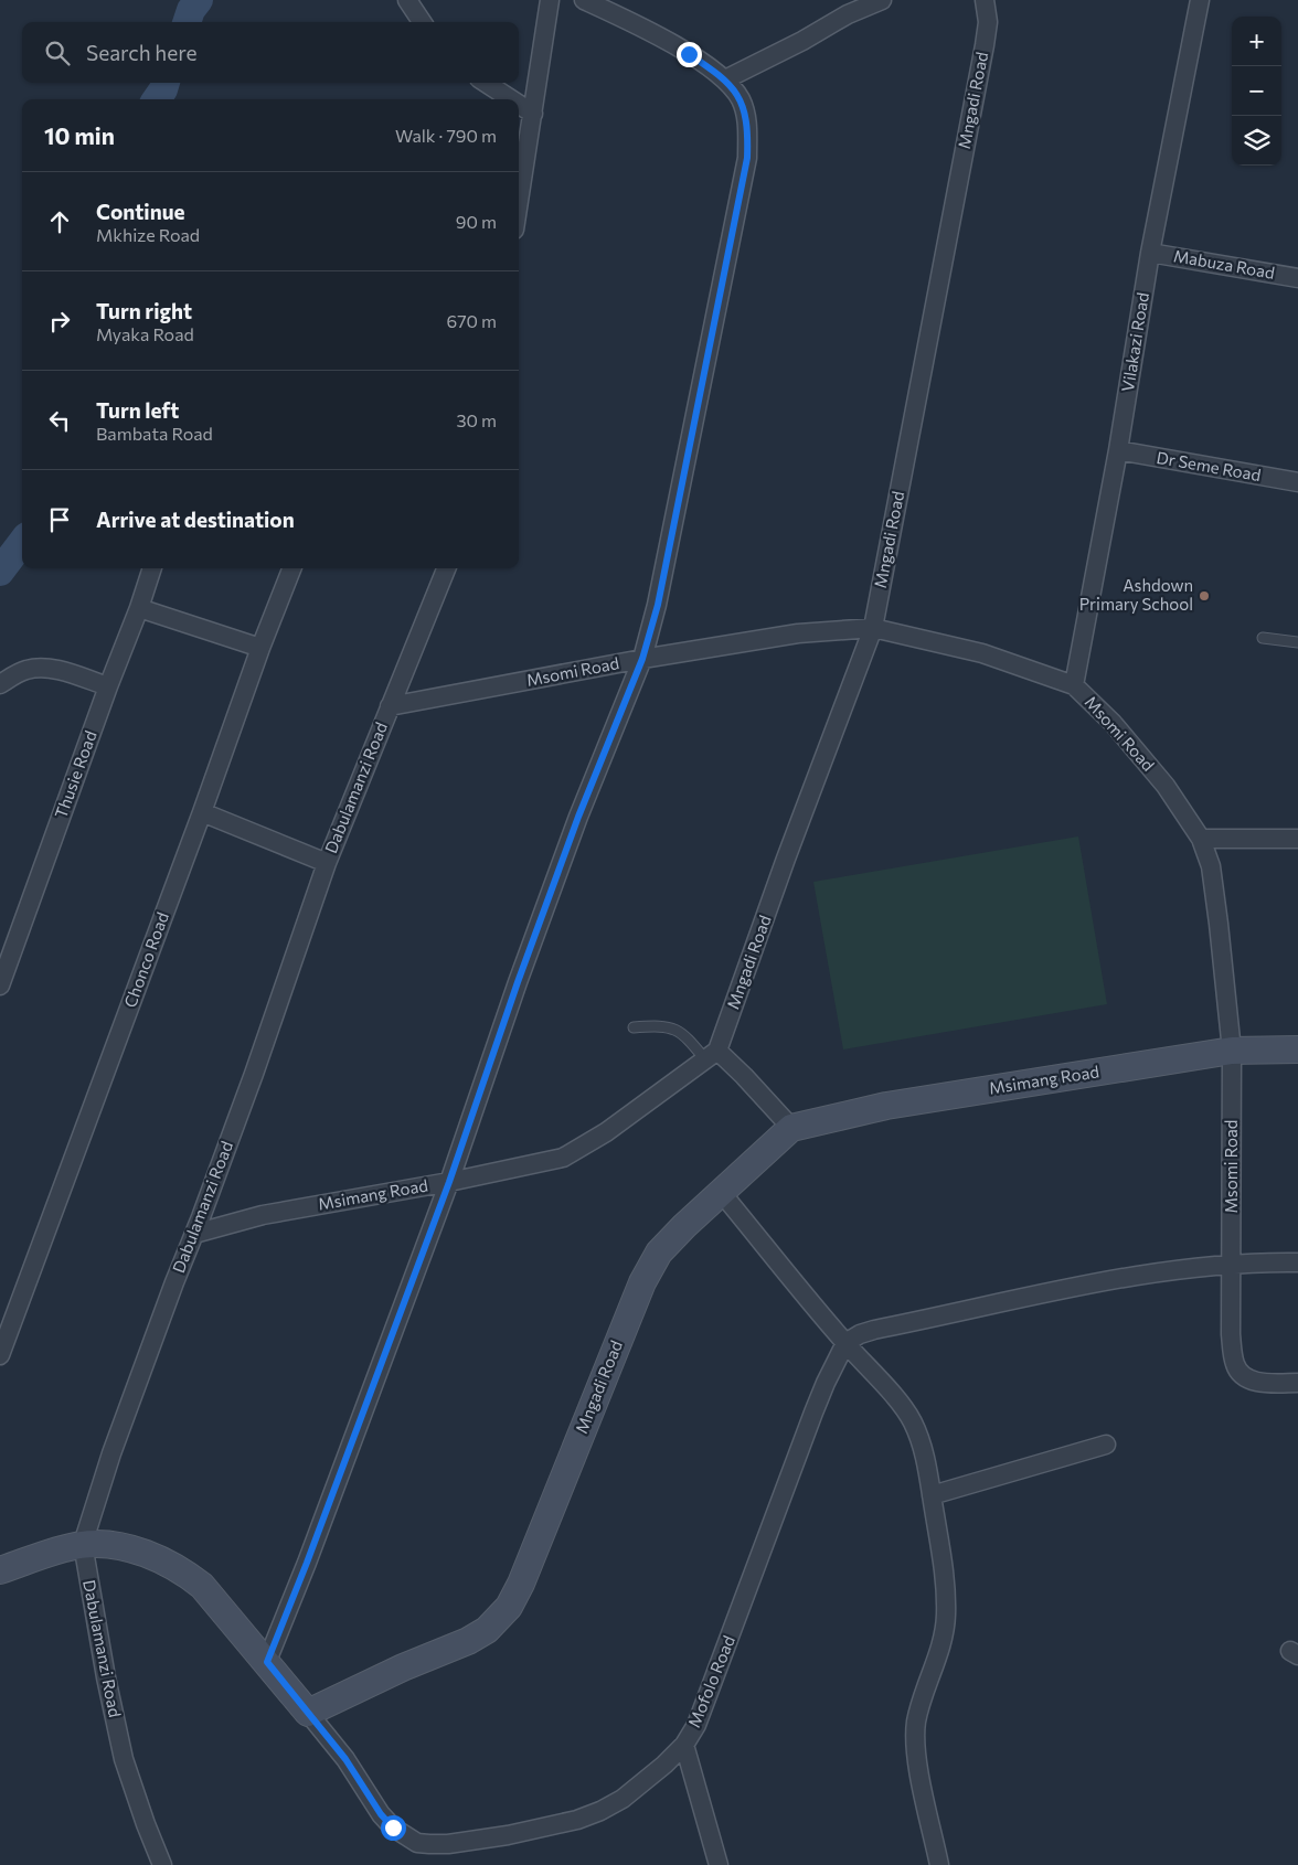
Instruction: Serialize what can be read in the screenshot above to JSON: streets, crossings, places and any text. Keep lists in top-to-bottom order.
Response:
{
  "streets": {
    "street": [
      "Mngadi Road",
      "Mabuza Road",
      "Vilakazi Road",
      "Dr Seme Road",
      "Msomi Road",
      "Thusie Road",
      "Dabulamanzi Road",
      "Chonco Road",
      "Msimang Road",
      "Mofolo Road"
    ]
  },
  "crossings": [
    ["Mngadi Road", "Msomi Road"],
    ["Mngadi Road", "Msimang Road"],
    ["Mngadi Road", "Mofolo Road"],
    ["Mabuza Road", "Vilakazi Road"],
    ["Vilakazi Road", "Dr Seme Road"],
    ["Vilakazi Road", "Msomi Road"],
    ["Msomi Road", "Dabulamanzi Road"],
    ["Msomi Road", "Msimang Road"],
    ["Dabulamanzi Road", "Msimang Road"]
  ],
  "places": ["Ashdown Primary School"],
  "page": {
    "map_buttons": ["+", "−"],
    "search": "Search here",
    "heading": ["10 min", "Walk · 790 m"],
    "list": [
      ["Continue", "Mkhize Road", "90 m"],
      ["Turn right", "Myaka Road", "670 m"],
      ["Turn left", "Bambata Road", "30 m"],
      "Arrive at destination"
    ]
  }
}
